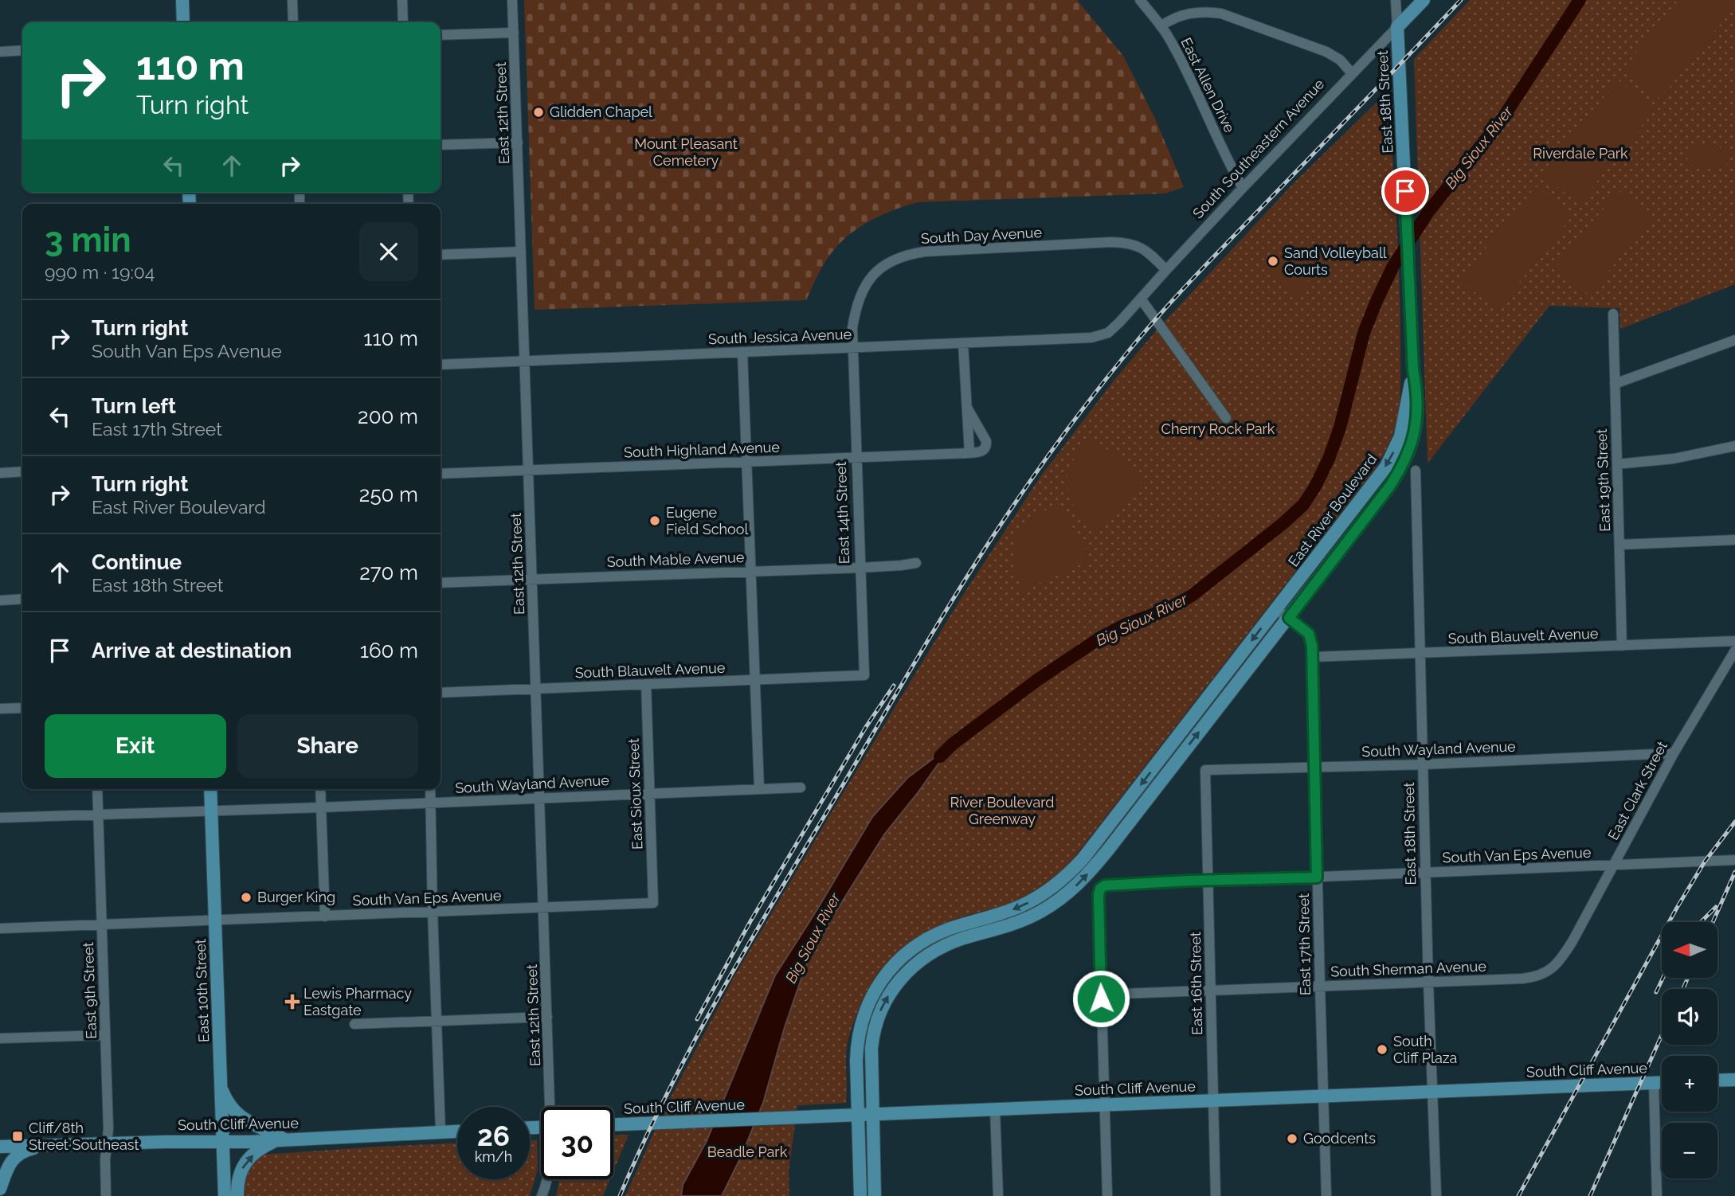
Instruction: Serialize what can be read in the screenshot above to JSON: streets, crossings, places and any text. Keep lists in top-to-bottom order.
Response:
{
  "streets": {
    "main road": [
      "East 18th Street",
      "South Southeastern Avenue",
      "East River Boulevard",
      "East 10th Street",
      "South Cliff Avenue"
    ],
    "street": [
      "East Allen Drive",
      "East 12th Street",
      "South Day Avenue",
      "South Jessica Avenue",
      "South Highland Avenue",
      "East 19th Street",
      "East 14th Street",
      "South Mable Avenue",
      "South Blauvelt Avenue",
      "South Wayland Avenue",
      "East Clark Street",
      "East Sioux Street",
      "South Van Eps Avenue",
      "East 17th Street",
      "South Sherman Avenue",
      "East 16th Street",
      "East 9th Street"
    ]
  },
  "crossings": [
    ["East Allen Drive", "South Southeastern Avenue"],
    ["East 18th Street", "South Southeastern Avenue"],
    ["East 18th Street", "East River Boulevard"],
    ["East 18th Street", "South Blauvelt Avenue"],
    ["East 18th Street", "South Wayland Avenue"],
    ["East 18th Street", "South Van Eps Avenue"],
    ["East 18th Street", "South Sherman Avenue"],
    ["East 18th Street", "South Cliff Avenue"],
    ["East 12th Street", "South Jessica Avenue"],
    ["East 12th Street", "South Highland Avenue"],
    ["East 12th Street", "South Mable Avenue"],
    ["East 12th Street", "South Blauvelt Avenue"],
    ["East 12th Street", "South Wayland Avenue"],
    ["East 12th Street", "South Van Eps Avenue"],
    ["South Southeastern Avenue", "South Day Avenue"],
    ["South Southeastern Avenue", "South Jessica Avenue"],
    ["South Day Avenue", "South Jessica Avenue"],
    ["South Day Avenue", "East 14th Street"],
    ["South Jessica Avenue", "East 14th Street"],
    ["South Highland Avenue", "East 14th Street"],
    ["East 19th Street", "South Blauvelt Avenue"],
    ["East River Boulevard", "East 17th Street"],
    ["East River Boulevard", "South Cliff Avenue"],
    ["East 14th Street", "South Mable Avenue"],
    ["East 14th Street", "South Blauvelt Avenue"],
    ["South Blauvelt Avenue", "East Sioux Street"],
    ["South Blauvelt Avenue", "East 17th Street"],
    ["South Wayland Avenue", "East Clark Street"],
    ["South Wayland Avenue", "East Sioux Street"],
    ["South Wayland Avenue", "East 17th Street"],
    ["South Wayland Avenue", "East 16th Street"],
    ["South Wayland Avenue", "East 9th Street"],
    ["South Wayland Avenue", "East 10th Street"],
    ["East Clark Street", "South Van Eps Avenue"],
    ["East Clark Street", "South Sherman Avenue"],
    ["East Sioux Street", "South Van Eps Avenue"],
    ["South Van Eps Avenue", "East 17th Street"],
    ["South Van Eps Avenue", "South Sherman Avenue"],
    ["South Van Eps Avenue", "East 16th Street"],
    ["South Van Eps Avenue", "East 9th Street"],
    ["South Van Eps Avenue", "East 10th Street"],
    ["East 17th Street", "South Sherman Avenue"],
    ["East 17th Street", "South Cliff Avenue"],
    ["South Sherman Avenue", "East 16th Street"],
    ["East 16th Street", "South Cliff Avenue"],
    ["East 9th Street", "South Cliff Avenue"],
    ["East 10th Street", "South Cliff Avenue"]
  ],
  "water": ["Big Sioux River"],
  "parks": [
    "Mount Pleasant Cemetery",
    "Riverdale Park",
    "Cherry Rock Park",
    "River Boulevard Greenway",
    "Beadle Park"
  ],
  "places": {
    "other": [
      "Glidden Chapel",
      "Sand Volleyball Courts",
      "Eugene Field School",
      "Burger King",
      "South Cliff Plaza",
      "Goodcents"
    ],
    "health": ["Lewis Pharmacy Eastgate"],
    "transit": ["Cliff/8th Street Southeast"]
  },
  "north": "left",
  "page": {
    "turn": ["110 m", "Turn right"],
    "heading": ["3 min", "990 m · 19:04"],
    "list": [
      {
        "name": "Turn right",
        "note": "South Van Eps Avenue",
        "value": "110 m"
      },
      {
        "name": "Turn left",
        "note": "East 17th Street",
        "value": "200 m"
      },
      {
        "name": "Turn right",
        "note": "East River Boulevard",
        "value": "250 m"
      },
      {
        "name": "Continue",
        "note": "East 18th Street",
        "value": "270 m"
      },
      {
        "name": "Arrive at destination",
        "value": "160 m"
      }
    ],
    "buttons": ["Exit", "Share"],
    "map_buttons": ["+", "−"],
    "speed": "26 km/h",
    "limit": "30"
  }
}
